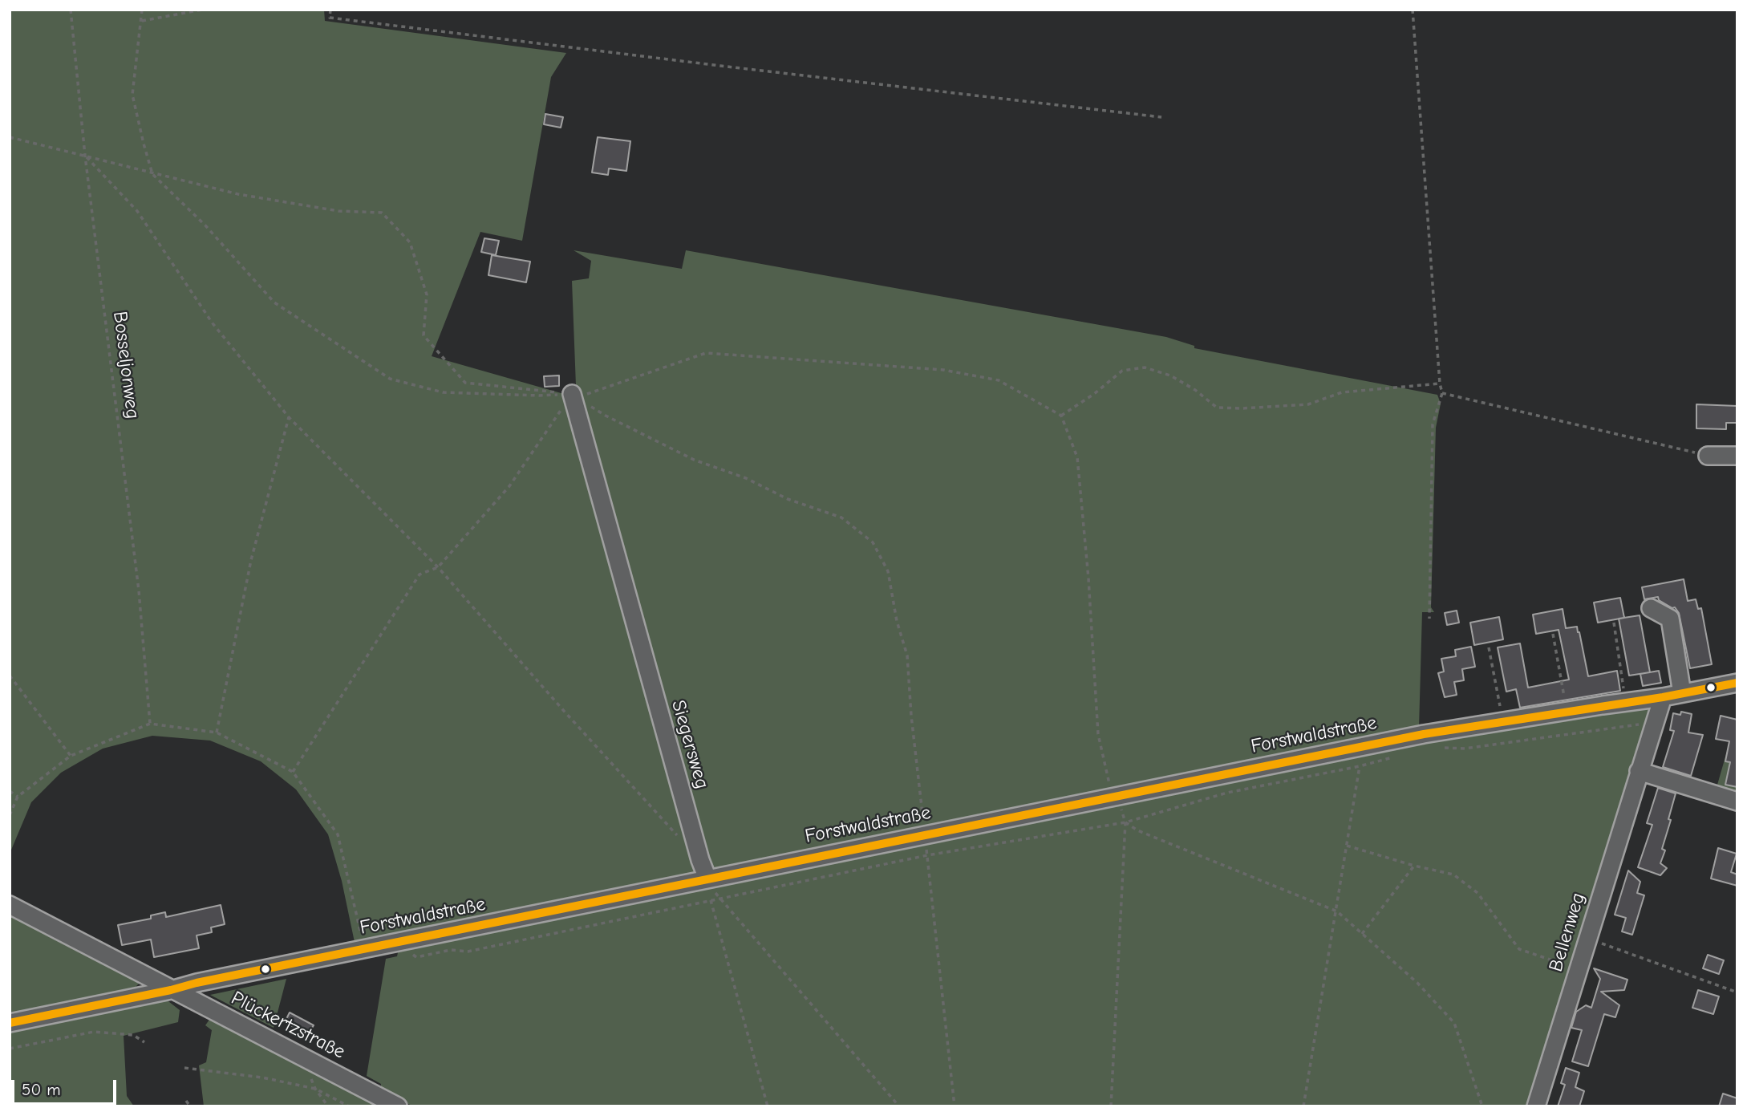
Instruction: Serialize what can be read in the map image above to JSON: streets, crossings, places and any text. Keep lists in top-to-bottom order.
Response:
{
  "streets": {
    "street": [
      "Forstwaldstraße",
      "Siegersweg",
      "Bellenweg",
      "Plückertzstraße"
    ],
    "path": ["Bosseljonweg"]
  },
  "crossings": [
    ["Forstwaldstraße", "Siegersweg"],
    ["Forstwaldstraße", "Bellenweg"],
    ["Forstwaldstraße", "Plückertzstraße"]
  ],
  "scale_bar": "50 m"
}
